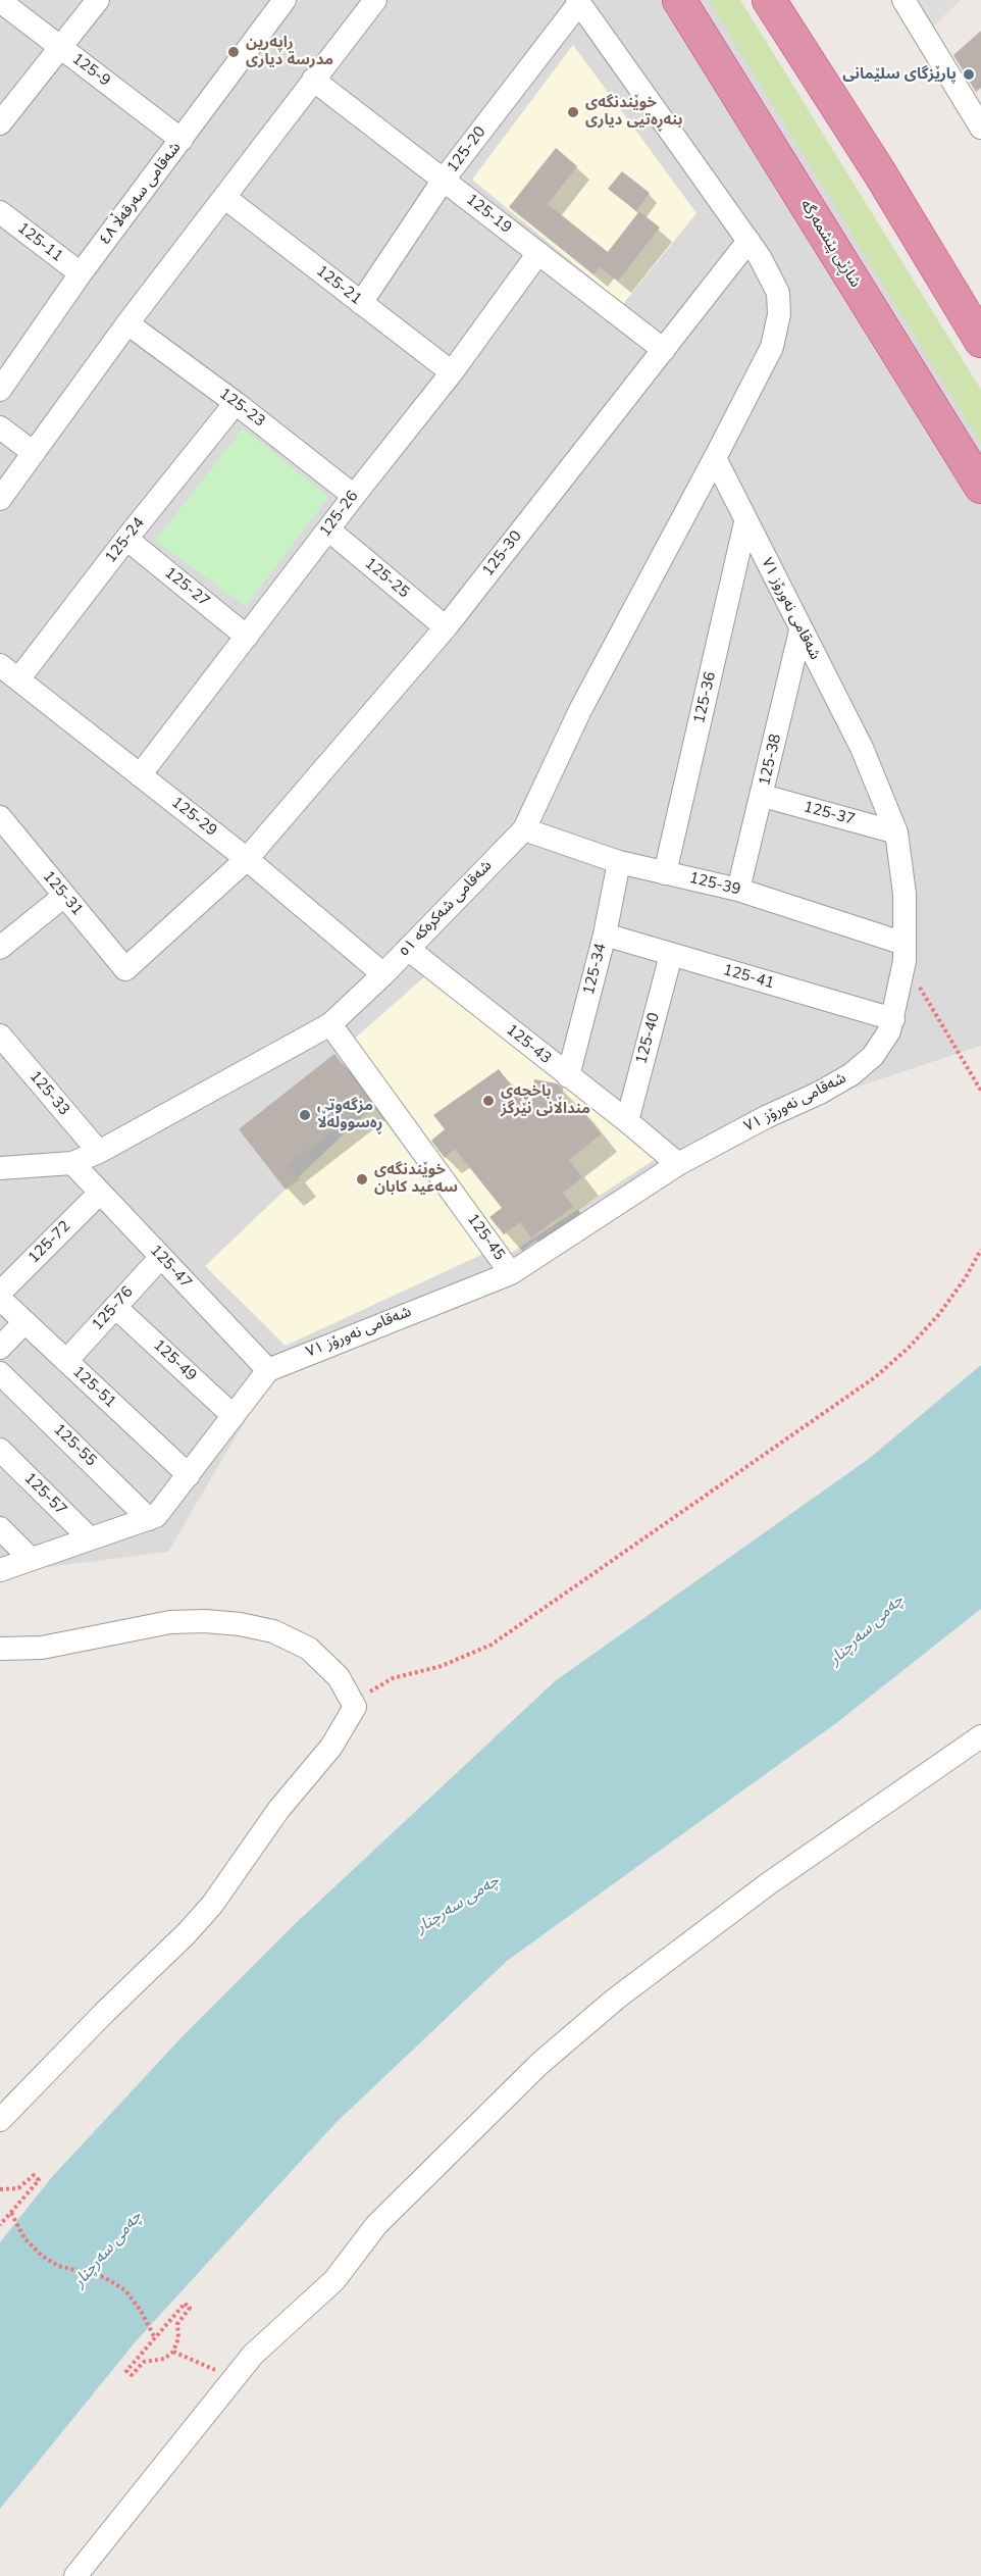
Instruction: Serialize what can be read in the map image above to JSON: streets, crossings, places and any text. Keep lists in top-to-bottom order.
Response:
{
  "streets": {
    "highway": ["شاڕێی پێشمەرگە"],
    "street": [
      "125-9",
      "125-20",
      "شەقامی سەرقەڵا ٤٨",
      "125-19",
      "125-11",
      "125-21",
      "125-23",
      "125-26",
      "125-24",
      "125-30",
      "125-25",
      "125-27",
      "شەقامی نەورۆز ٧١",
      "125-36",
      "125-38",
      "125-37",
      "125-29",
      "125-39",
      "125-31",
      "شەقامی شەکرەکە ٥١",
      "125-34",
      "125-41",
      "125-40",
      "125-43",
      "125-33",
      "125-45",
      "125-72",
      "125-47",
      "125-76",
      "125-49",
      "125-51",
      "125-55",
      "125-57"
    ]
  },
  "crossings": [
    ["125-9", "شەقامی سەرقەڵا ٤٨"],
    ["125-20", "125-19"],
    ["125-20", "125-21"],
    ["شەقامی سەرقەڵا ٤٨", "125-11"],
    ["125-19", "125-26"],
    ["125-19", "125-30"],
    ["125-21", "125-26"],
    ["125-23", "125-26"],
    ["125-23", "125-24"],
    ["125-26", "125-25"],
    ["125-26", "125-27"],
    ["125-26", "125-29"],
    ["125-24", "125-27"],
    ["125-24", "125-29"],
    ["125-30", "125-25"],
    ["125-30", "125-29"],
    ["125-30", "125-31"],
    ["شەقامی نەورۆز ٧١", "125-36"],
    ["شەقامی نەورۆز ٧١", "125-38"],
    ["شەقامی نەورۆز ٧١", "125-37"],
    ["شەقامی نەورۆز ٧١", "125-39"],
    ["شەقامی نەورۆز ٧١", "شەقامی شەکرەکە ٥١"],
    ["شەقامی نەورۆز ٧١", "125-41"],
    ["شەقامی نەورۆز ٧١", "125-43"],
    ["شەقامی نەورۆز ٧١", "125-45"],
    ["شەقامی نەورۆز ٧١", "125-47"],
    ["125-36", "125-39"],
    ["125-38", "125-37"],
    ["125-38", "125-39"],
    ["125-29", "شەقامی شەکرەکە ٥١"],
    ["125-39", "شەقامی شەکرەکە ٥١"],
    ["125-39", "125-34"],
    ["شەقامی شەکرەکە ٥١", "125-43"],
    ["شەقامی شەکرەکە ٥١", "125-33"],
    ["شەقامی شەکرەکە ٥١", "125-45"],
    ["شەقامی شەکرەکە ٥١", "125-47"],
    ["125-34", "125-41"],
    ["125-34", "125-43"],
    ["125-41", "125-40"],
    ["125-40", "125-43"],
    ["125-72", "125-47"],
    ["125-47", "125-76"],
    ["125-76", "125-49"],
    ["125-76", "125-51"]
  ],
  "water": ["چەمی سەرچنار"],
  "places": [
    "ڕاپەڕین مدرسة ديارى",
    "پارێزگای سلێمانی",
    "خوێندنگەی بنەڕەتیی دیاری",
    "باخچەی منداڵانی نێرگز",
    "مزگەوتی ڕەسوولەڵا",
    "خوێندنگەی سەعید کابان"
  ]
}
